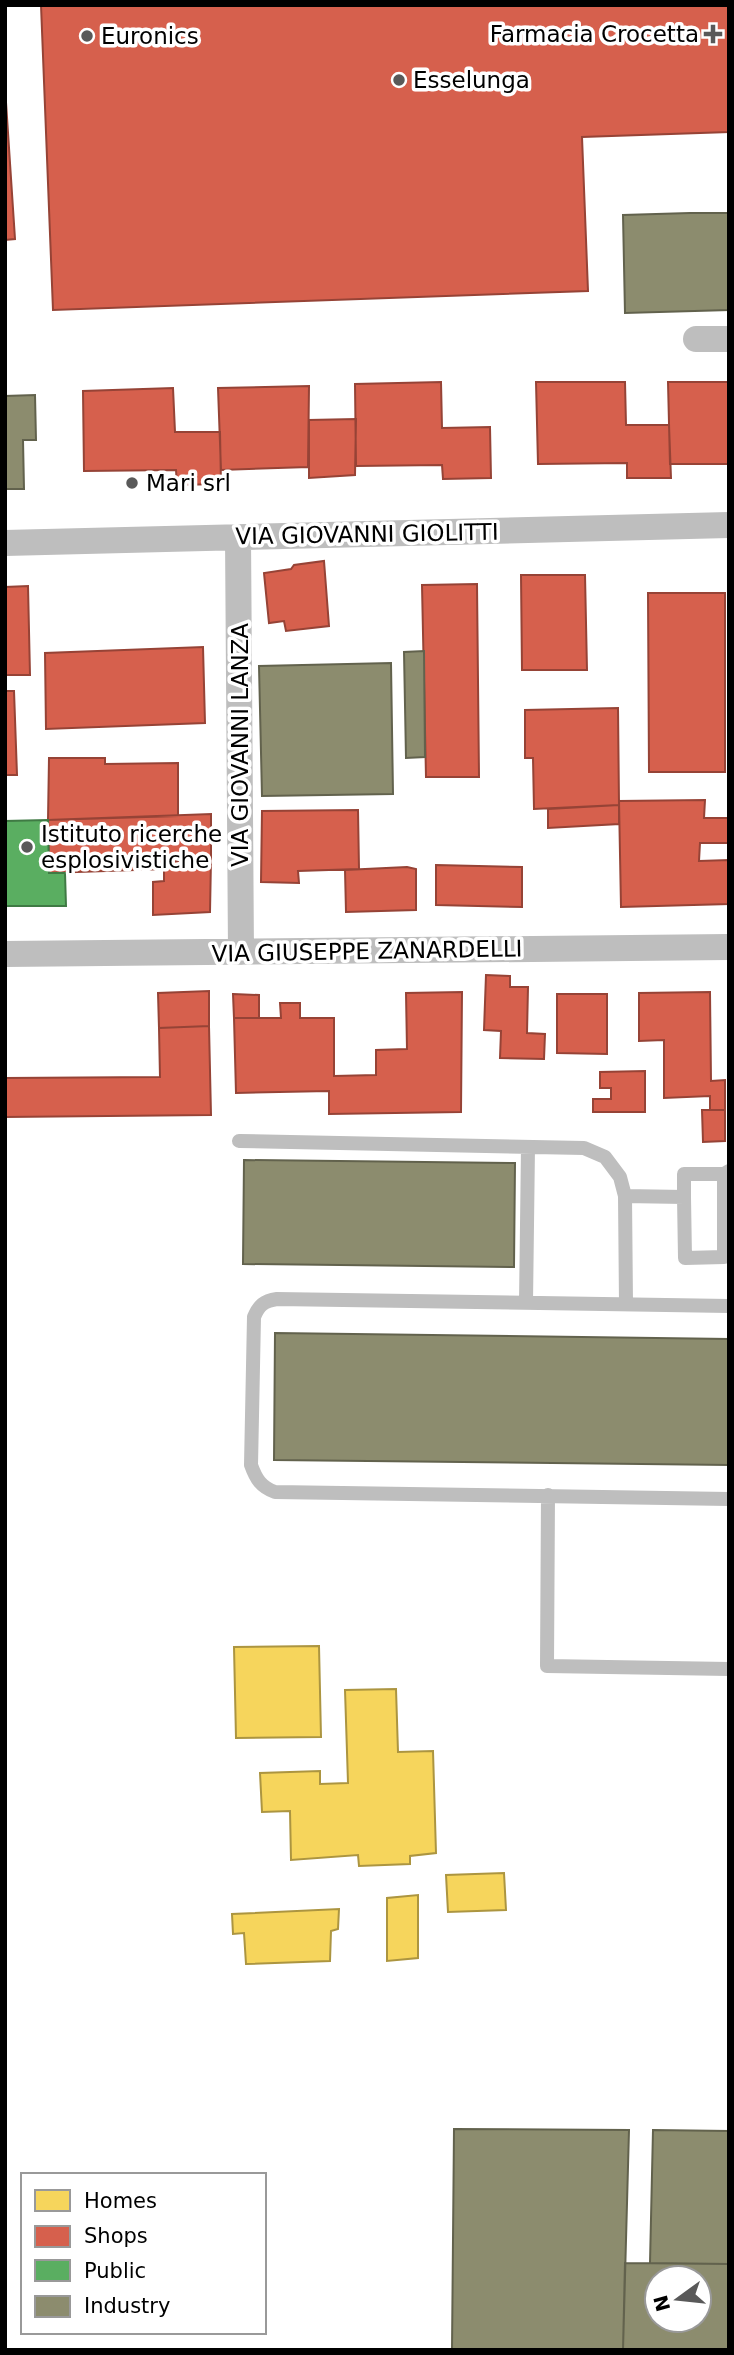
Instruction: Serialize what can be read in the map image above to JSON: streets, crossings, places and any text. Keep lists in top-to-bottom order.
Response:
{
  "streets": {
    "street": ["VIA GIOVANNI GIOLITTI", "VIA GIOVANNI LANZA", "VIA GIUSEPPE ZANARDELLI"]
  },
  "crossings": [
    ["VIA GIOVANNI GIOLITTI", "VIA GIOVANNI LANZA"],
    ["VIA GIOVANNI LANZA", "VIA GIUSEPPE ZANARDELLI"]
  ],
  "places": {
    "health": ["Farmacia Crocetta"],
    "other": [
      "Euronics",
      "Esselunga",
      "Mari srl",
      "Istituto ricerche esplosivistiche"
    ]
  },
  "legend": [
    "Homes",
    "Shops",
    "Public",
    "Industry"
  ],
  "north": "left"
}
